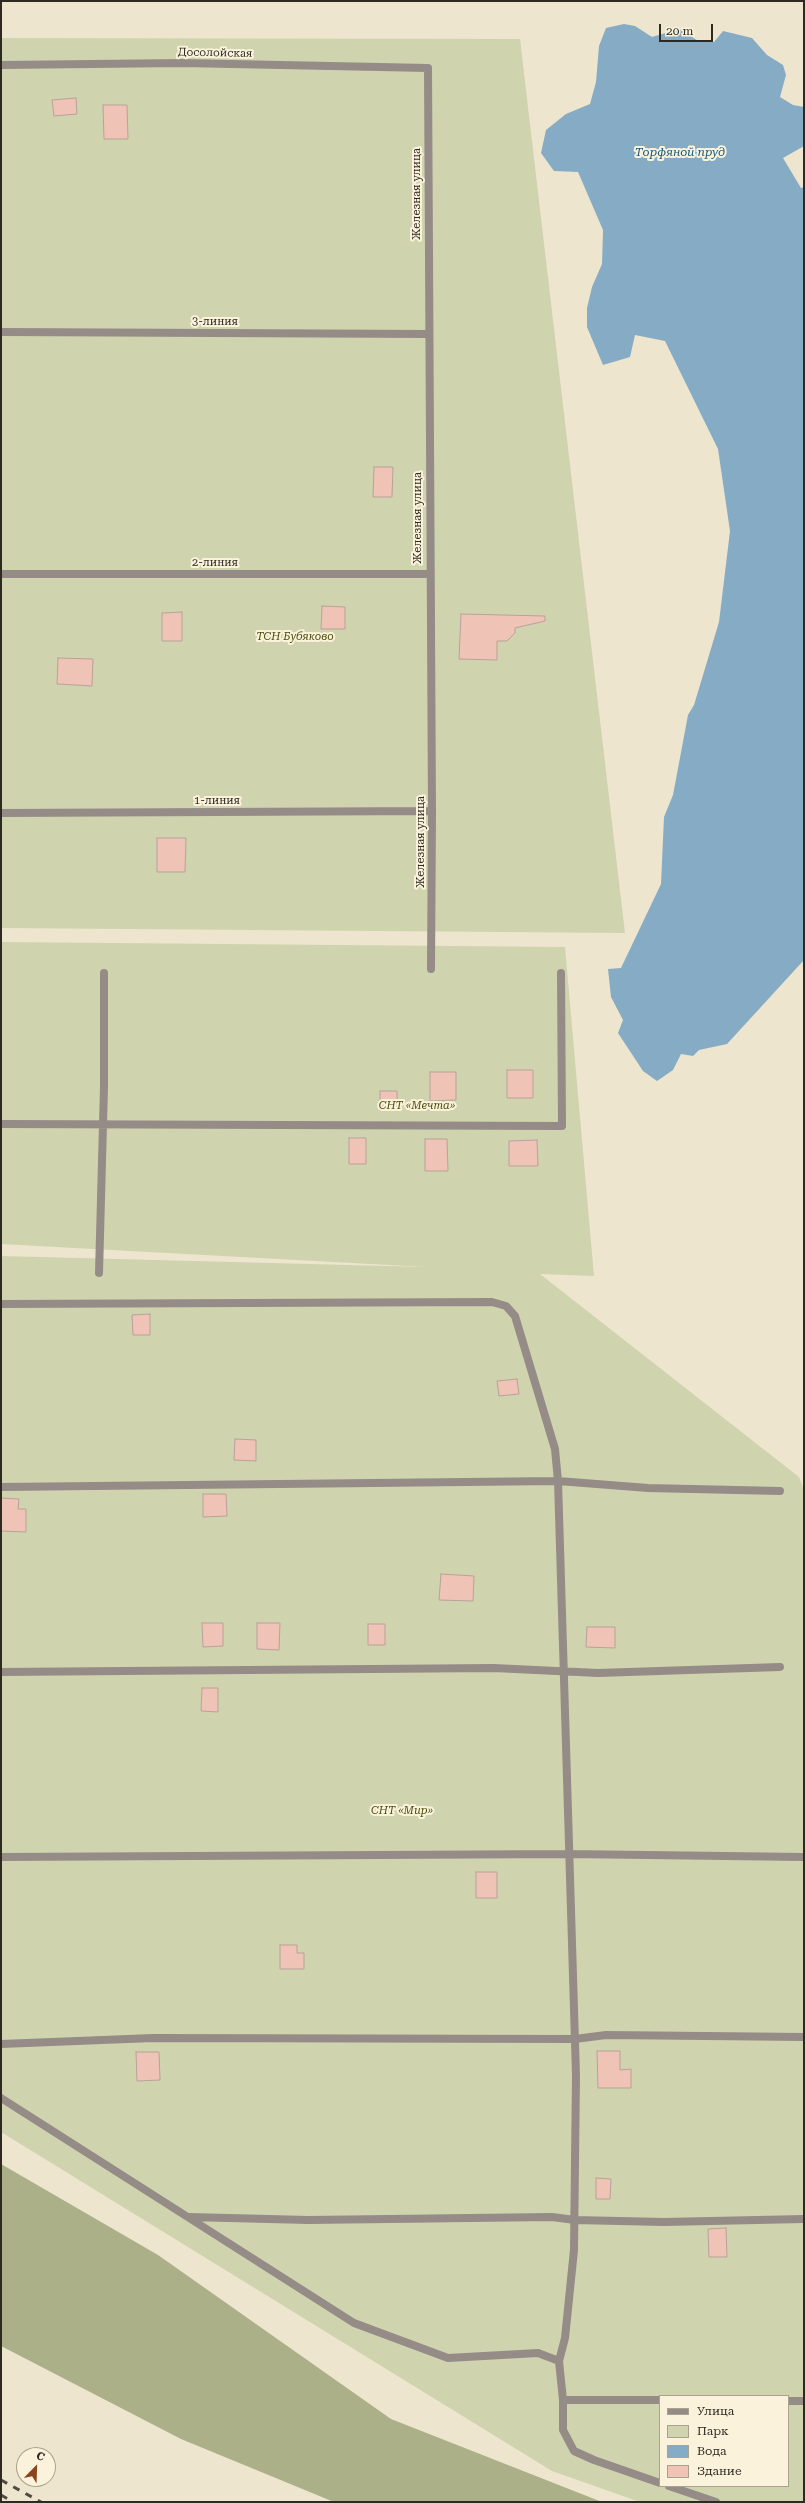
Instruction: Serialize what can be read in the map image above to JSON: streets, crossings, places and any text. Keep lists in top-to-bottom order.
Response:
{
  "streets": {
    "street": [
      "Досолойская",
      "Железная улица",
      "3-линия",
      "2-линия",
      "1-линия"
    ]
  },
  "crossings": [
    ["Досолойская", "Железная улица"],
    ["Железная улица", "3-линия"],
    ["Железная улица", "2-линия"],
    ["Железная улица", "1-линия"]
  ],
  "water": ["Торфяной пруд"],
  "parks": ["ТСН Бубяково", "СНТ «Мечта»", "СНТ «Мир»"],
  "legend": [
    "Улица",
    "Парк",
    "Вода",
    "Здание"
  ],
  "scale_bar": "20 m",
  "north": "top right"
}
